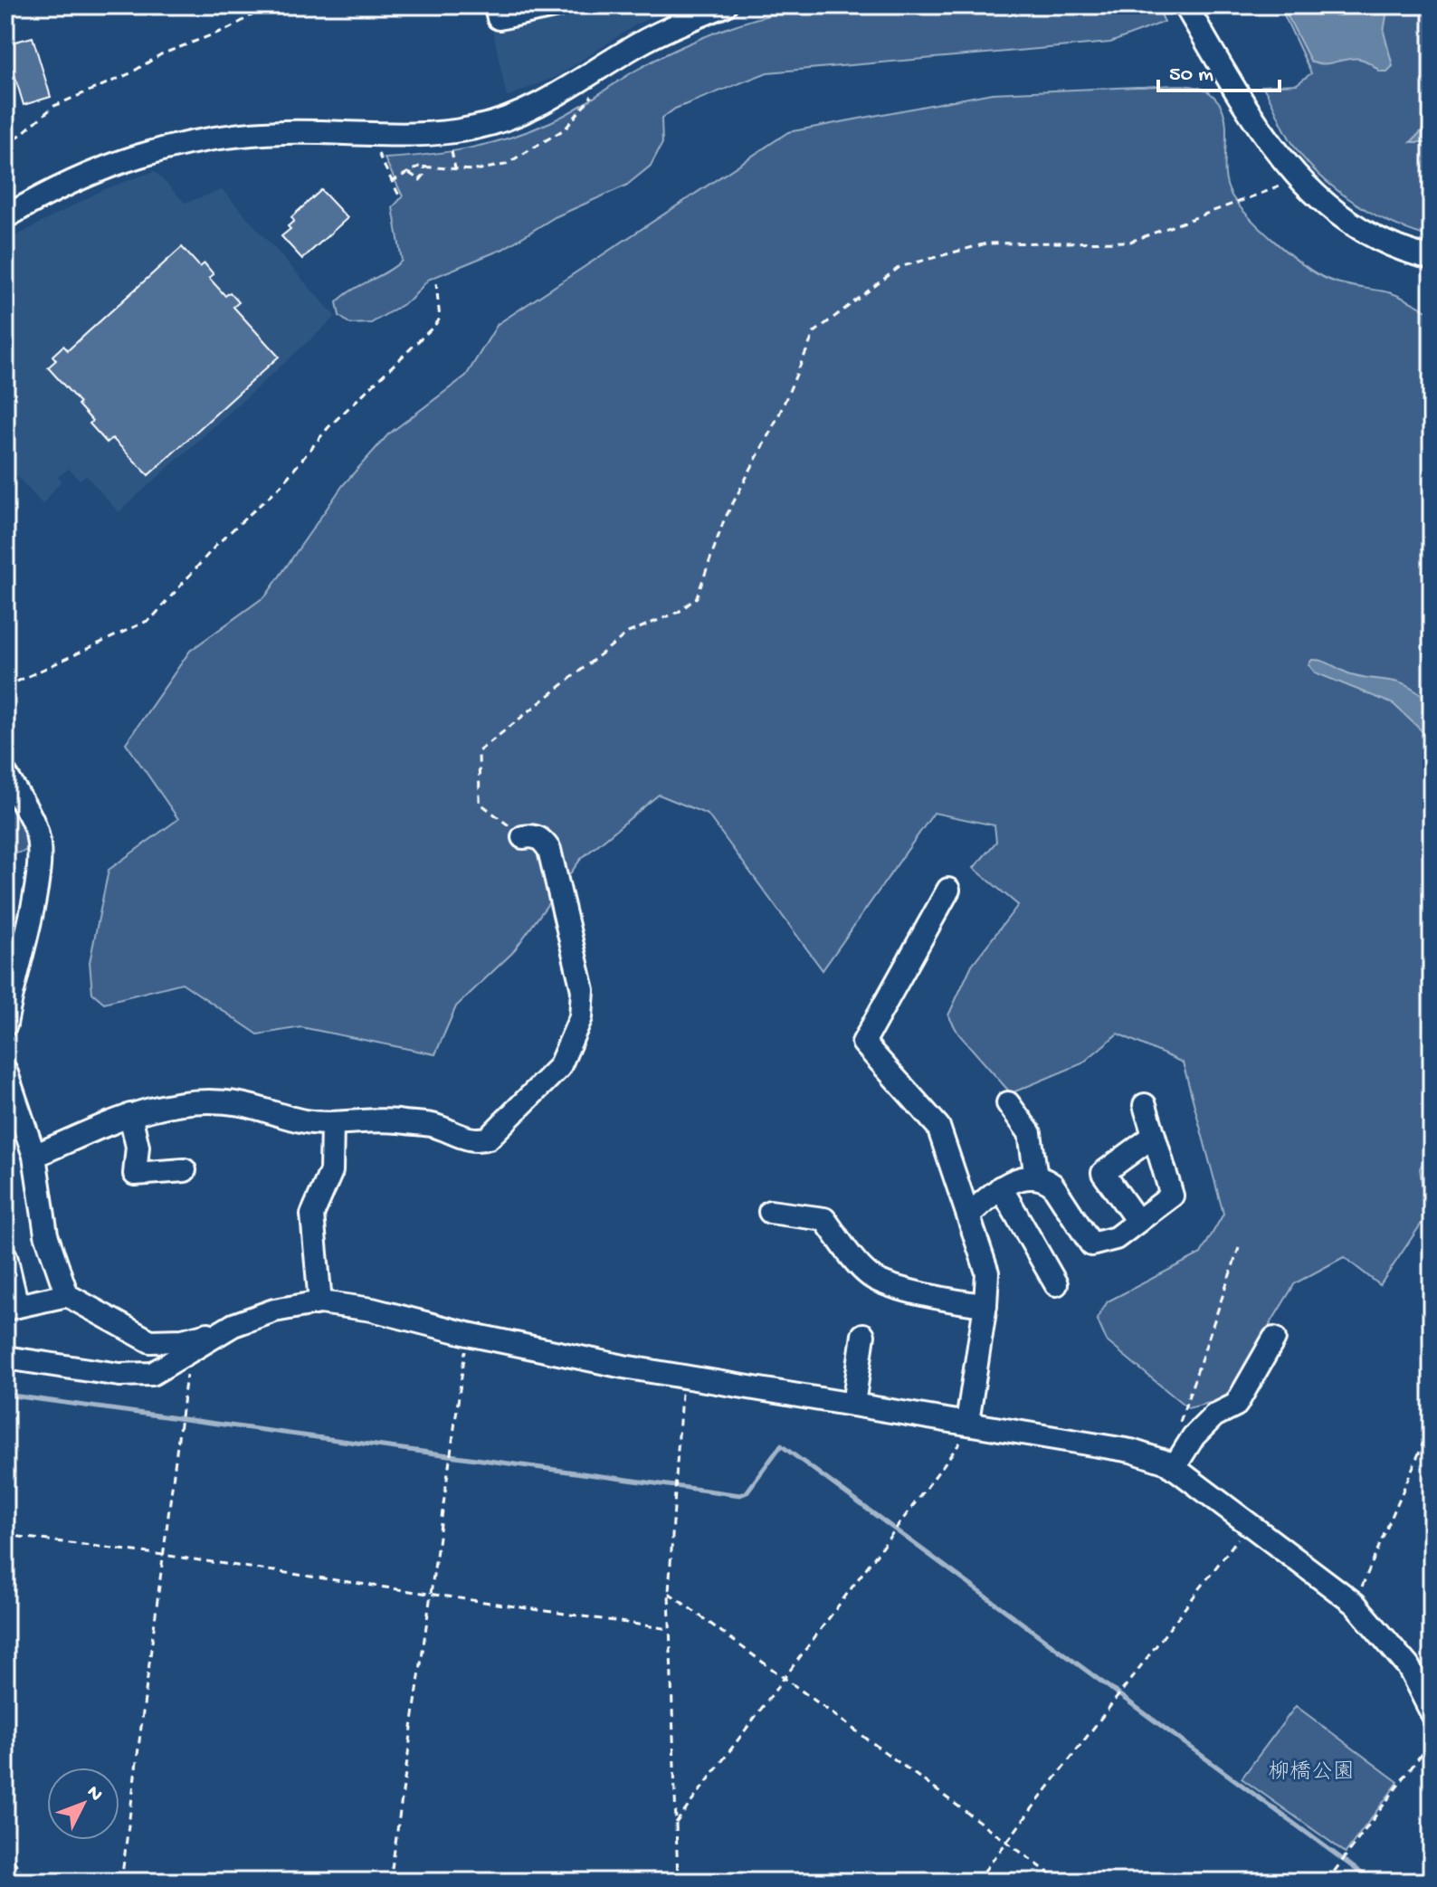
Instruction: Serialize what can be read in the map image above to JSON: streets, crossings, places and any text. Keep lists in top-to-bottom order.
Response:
{
  "parks": ["柳橋公園"],
  "scale_bar": "50 m",
  "north": "top right"
}
